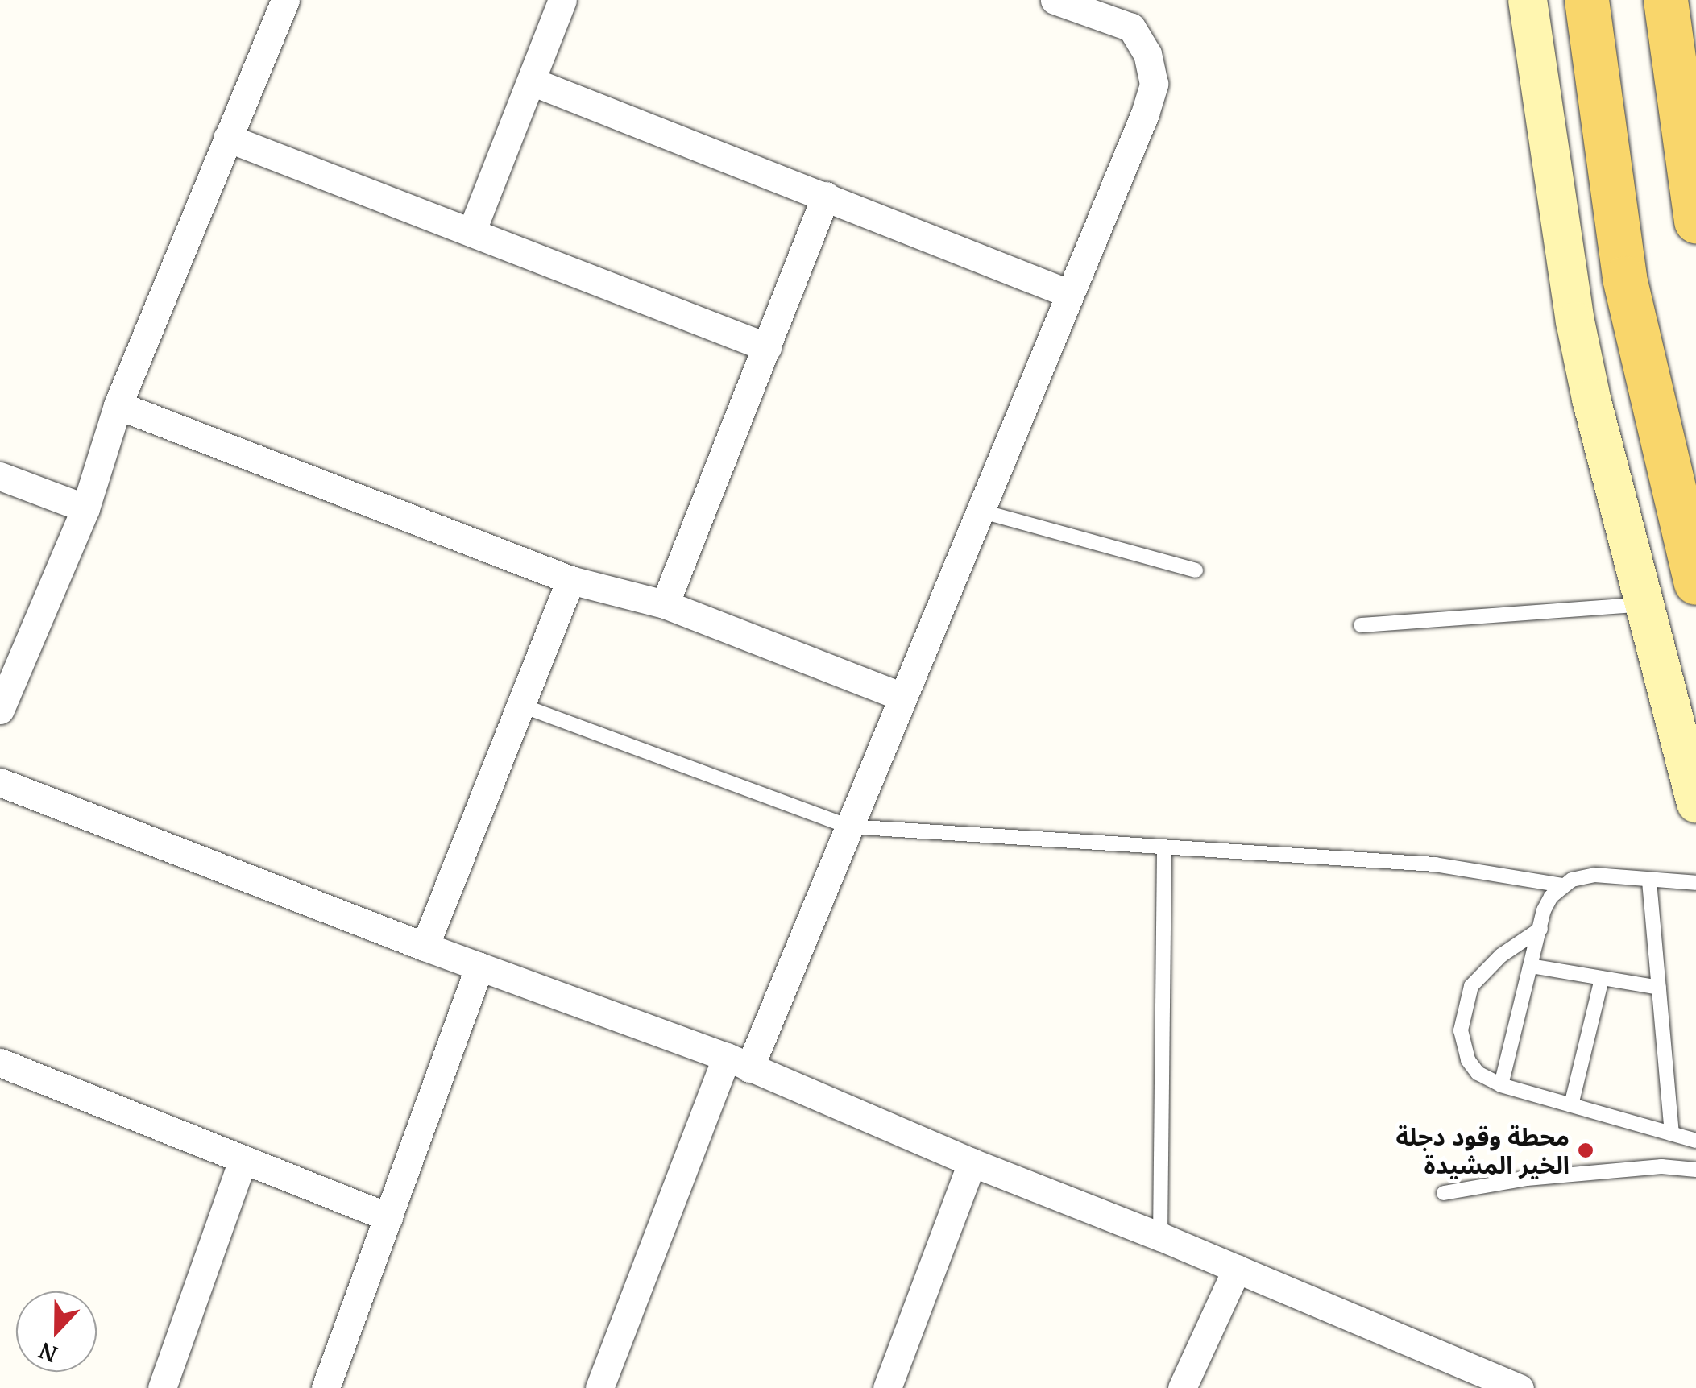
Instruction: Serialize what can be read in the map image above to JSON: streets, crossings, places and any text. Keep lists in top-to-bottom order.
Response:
{
  "places": ["محطة وقود دجلة الخير المشيدة"],
  "north": "bottom"
}
